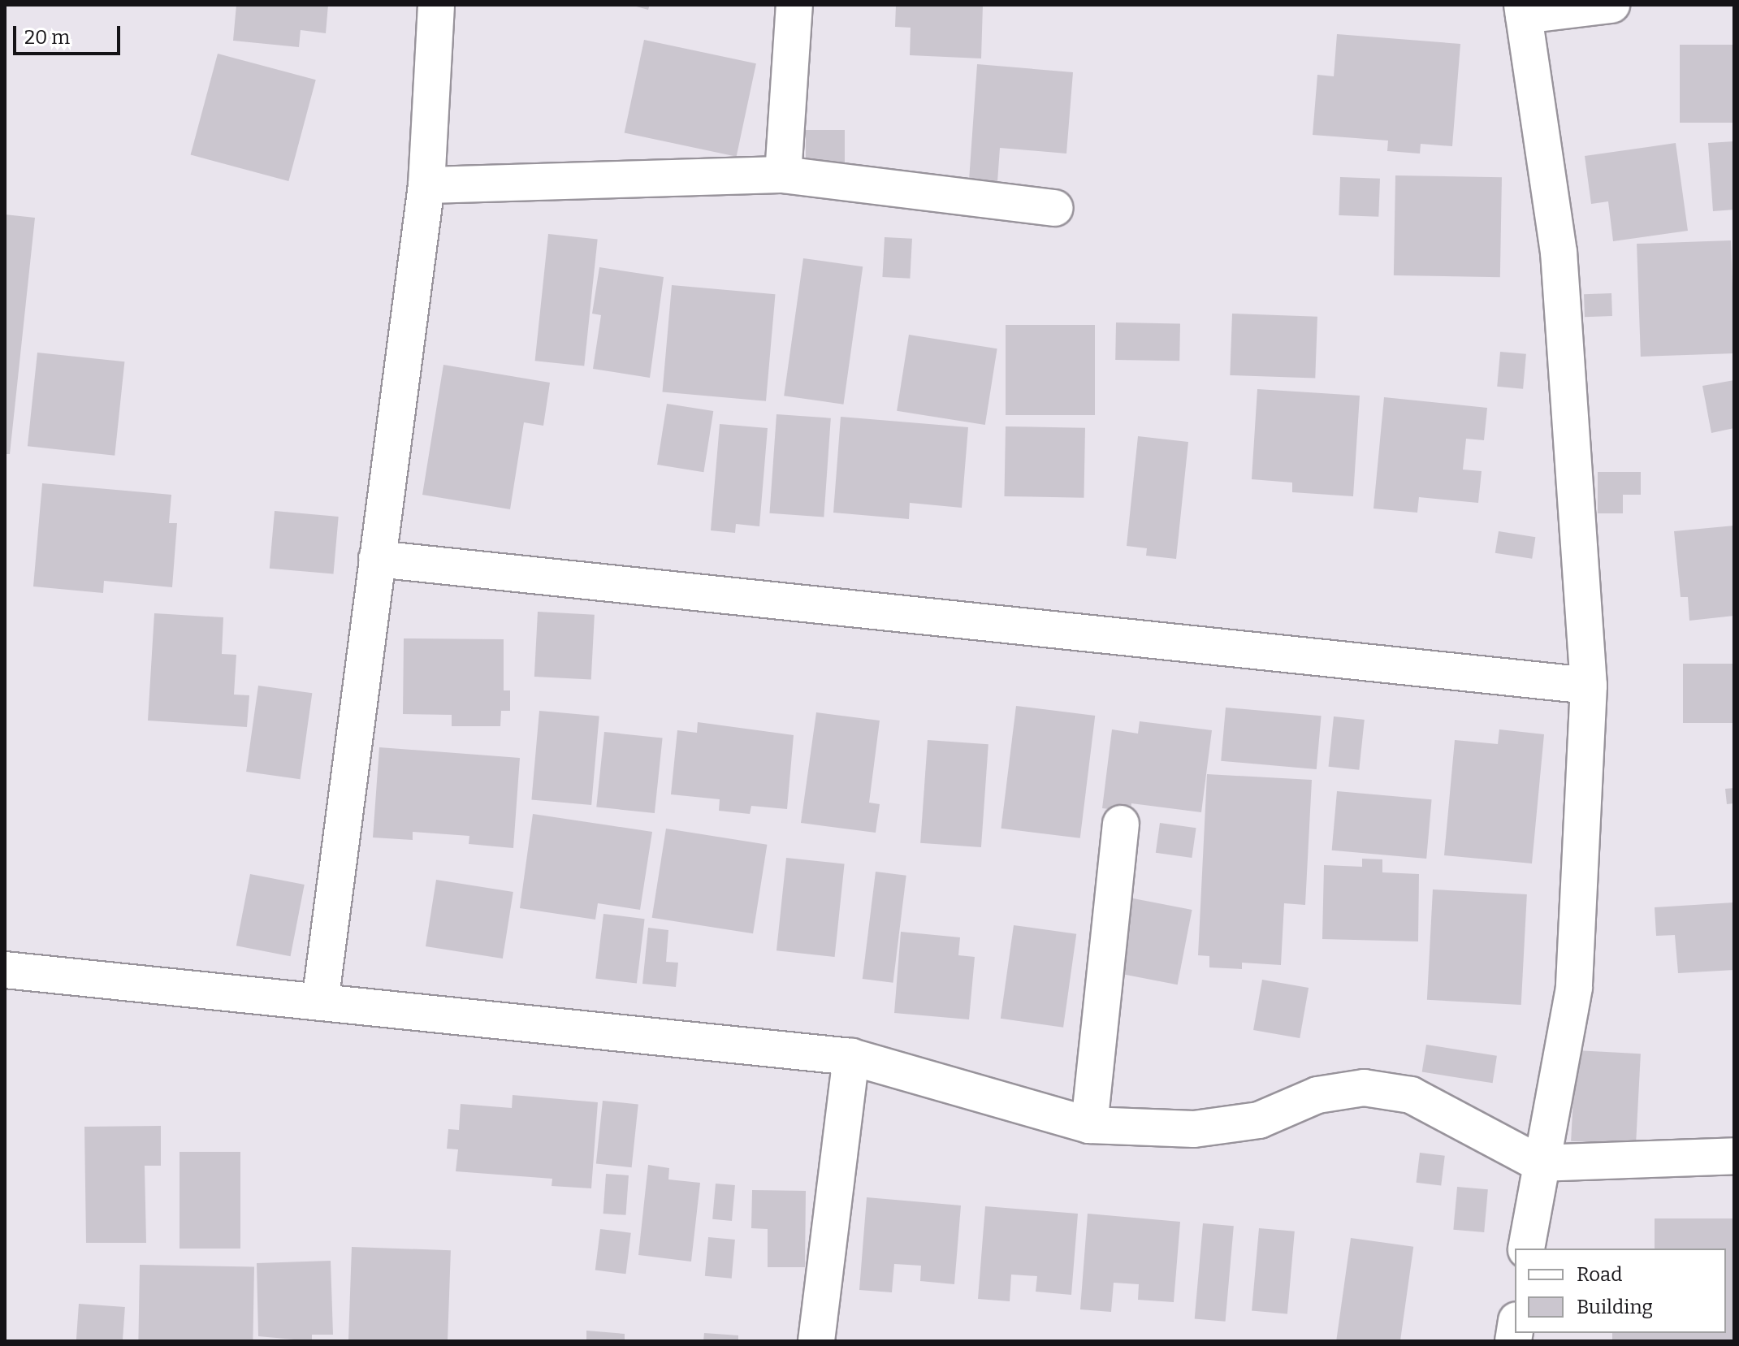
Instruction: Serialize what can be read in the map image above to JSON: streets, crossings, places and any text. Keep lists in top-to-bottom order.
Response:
{
  "legend": ["Road", "Building"],
  "scale_bar": "20 m"
}
